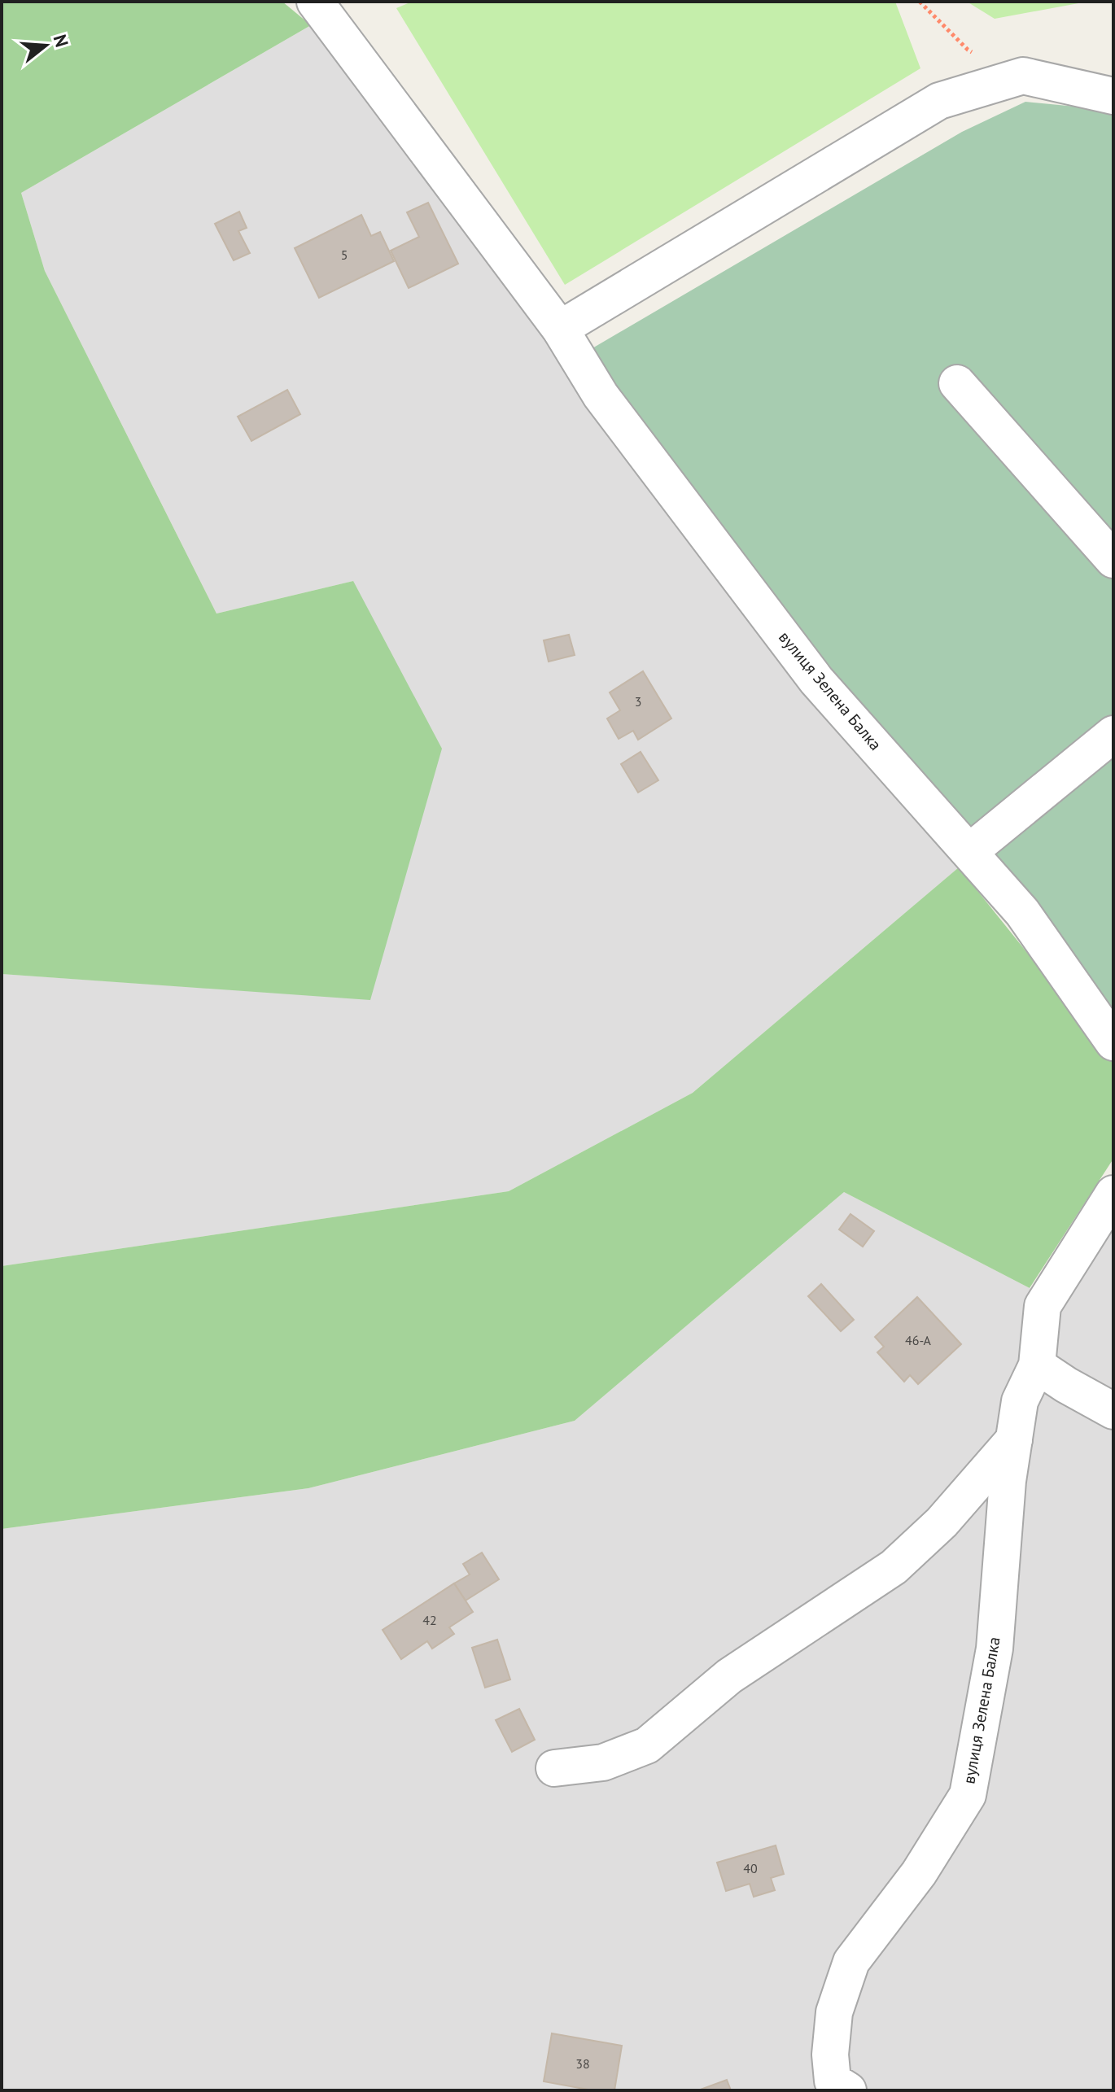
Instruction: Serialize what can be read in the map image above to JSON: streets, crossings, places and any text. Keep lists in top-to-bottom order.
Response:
{
  "streets": {
    "lane": ["вулиця Зелена Балка"]
  },
  "house_numbers": [
    "5",
    "3",
    "46-А",
    "42",
    "40",
    "38"
  ],
  "north": "right"
}
